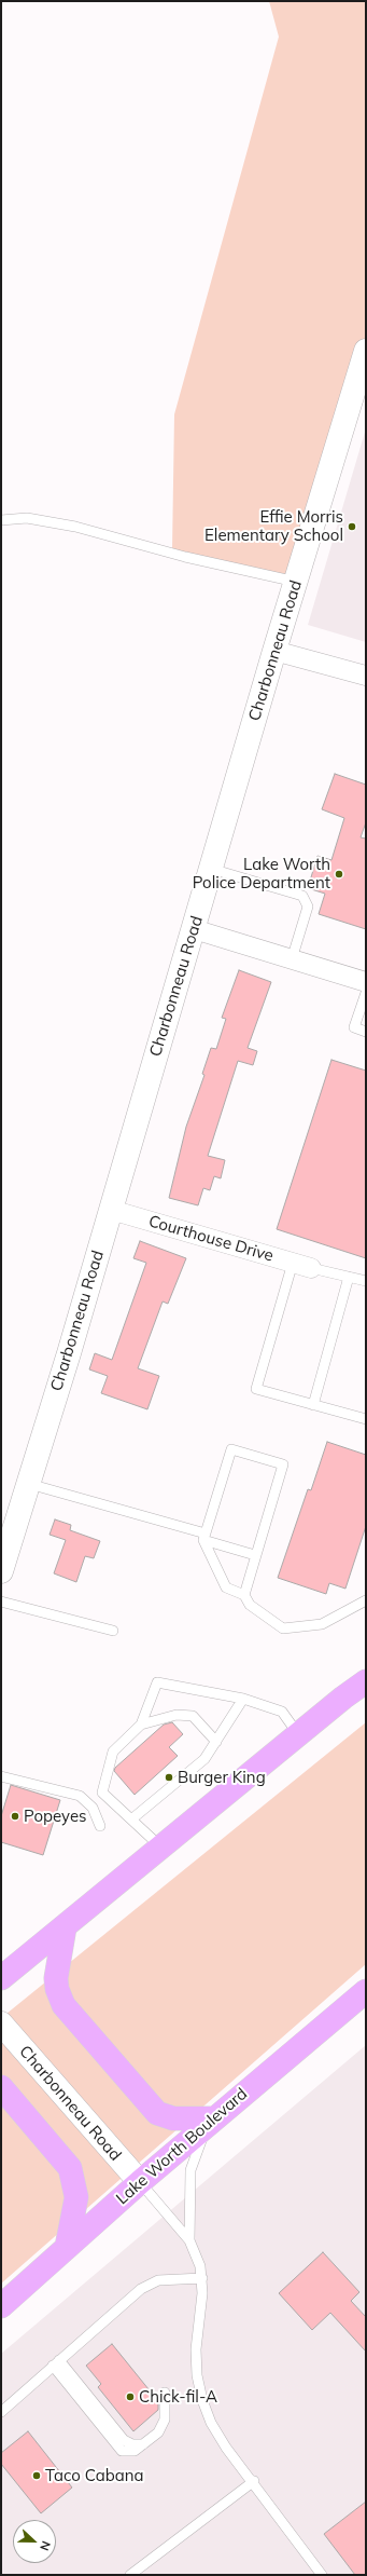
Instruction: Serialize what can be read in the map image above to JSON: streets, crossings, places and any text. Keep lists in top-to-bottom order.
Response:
{
  "streets": {
    "highway": ["Lake Worth Boulevard"],
    "street": ["Charbonneau Road", "Courthouse Drive"]
  },
  "crossings": [
    ["Charbonneau Road", "Courthouse Drive"],
    ["Charbonneau Road", "Lake Worth Boulevard"]
  ],
  "places": [
    "Effie Morris Elementary School",
    "Lake Worth Police Department",
    "Burger King",
    "Popeyes",
    "Chick-fil-A",
    "Taco Cabana"
  ],
  "north": "right"
}
